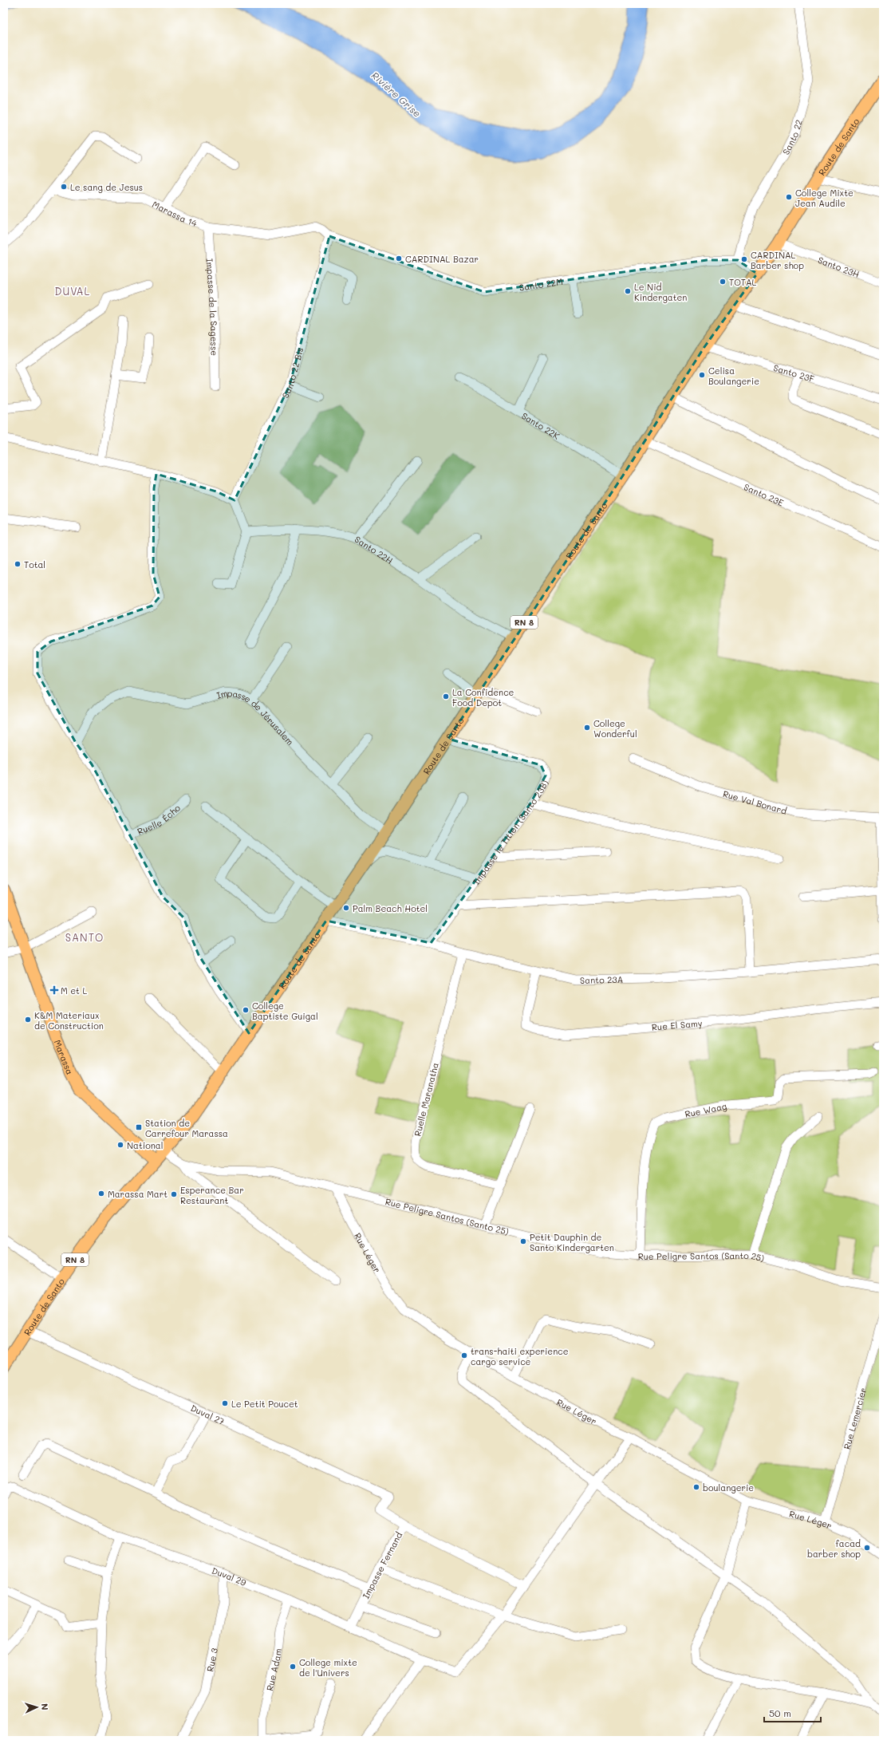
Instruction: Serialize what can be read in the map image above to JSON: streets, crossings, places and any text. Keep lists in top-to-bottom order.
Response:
{
  "streets": {
    "main road": ["Route de Santo", "RN 8", "Marassa"],
    "street": [
      "Santo 22",
      "Marassa 14",
      "Santo 23H",
      "Santo 22M",
      "Impasse de la Sagesse",
      "Santo 22 Bis",
      "Santo 23F",
      "Santo 22K",
      "Santo 23E",
      "Santo 22H",
      "Impasse de Jérusalem",
      "Rue Val Bonard",
      "Ruelle Écho",
      "Impasse le Titien (Santo 23B)",
      "Santo 23A",
      "Rue El Samy",
      "Ruelle Maranatha",
      "Rue Waag",
      "Rue Peligre Santos (Santo 25)",
      "Rue Léger",
      "Duval 27",
      "Rue Lemercier",
      "Impasse Fernand",
      "Duval 29",
      "Rue 3",
      "Rue Adam"
    ]
  },
  "crossings": [
    ["Santo 22", "Santo 22M"],
    ["Route de Santo", "Santo 23H"],
    ["Route de Santo", "Santo 23F"],
    ["Route de Santo", "Santo 22K"],
    ["Route de Santo", "Santo 23E"],
    ["Route de Santo", "Santo 22H"],
    ["Route de Santo", "Impasse de Jérusalem"],
    ["Route de Santo", "Impasse le Titien (Santo 23B)"],
    ["Route de Santo", "Santo 23A"],
    ["Route de Santo", "Marassa"],
    ["Route de Santo", "Rue Peligre Santos (Santo 25)"],
    ["Route de Santo", "Duval 27"],
    ["Marassa 14", "Santo 22M"],
    ["Marassa 14", "Impasse de la Sagesse"],
    ["Marassa 14", "Santo 22 Bis"],
    ["Santo 22M", "Santo 22 Bis"],
    ["Impasse le Titien (Santo 23B)", "Santo 23A"],
    ["Santo 23A", "Rue El Samy"],
    ["Santo 23A", "Ruelle Maranatha"],
    ["Rue Waag", "Rue Peligre Santos (Santo 25)"],
    ["Rue Peligre Santos (Santo 25)", "Rue Léger"],
    ["Rue Léger", "Rue Lemercier"],
    ["Duval 27", "Impasse Fernand"],
    ["Impasse Fernand", "Duval 29"],
    ["Duval 29", "Rue 3"],
    ["Duval 29", "Rue Adam"]
  ],
  "districts": ["DUVAL", "SANTO"],
  "water": ["Rivière Grise"],
  "places": {
    "other": [
      "Le sang de Jesus",
      "College Mixte Jean Audile",
      "CARDINAL Bazar",
      "CARDINAL Barber shop",
      "TOTAL",
      "Le Nid Kindergaten",
      "Celisa Boulangerie",
      "Total",
      "La Confidence Food Depot",
      "College Wonderful",
      "Palm Beach Hotel",
      "College Baptiste Guigal",
      "K&M Materiaux de Construction",
      "National",
      "Marassa Mart",
      "Esperance Bar Restaurant",
      "Petit Dauphin de Santo Kindergarten",
      "trans-haiti experience cargo service",
      "Le Petit Poucet",
      "boulangerie",
      "facad barber shop",
      "College mixte de l'Univers"
    ],
    "health": ["M et L"],
    "transit": ["Station de Carrefour Marassa"]
  },
  "scale_bar": "50 m",
  "north": "right"
}
